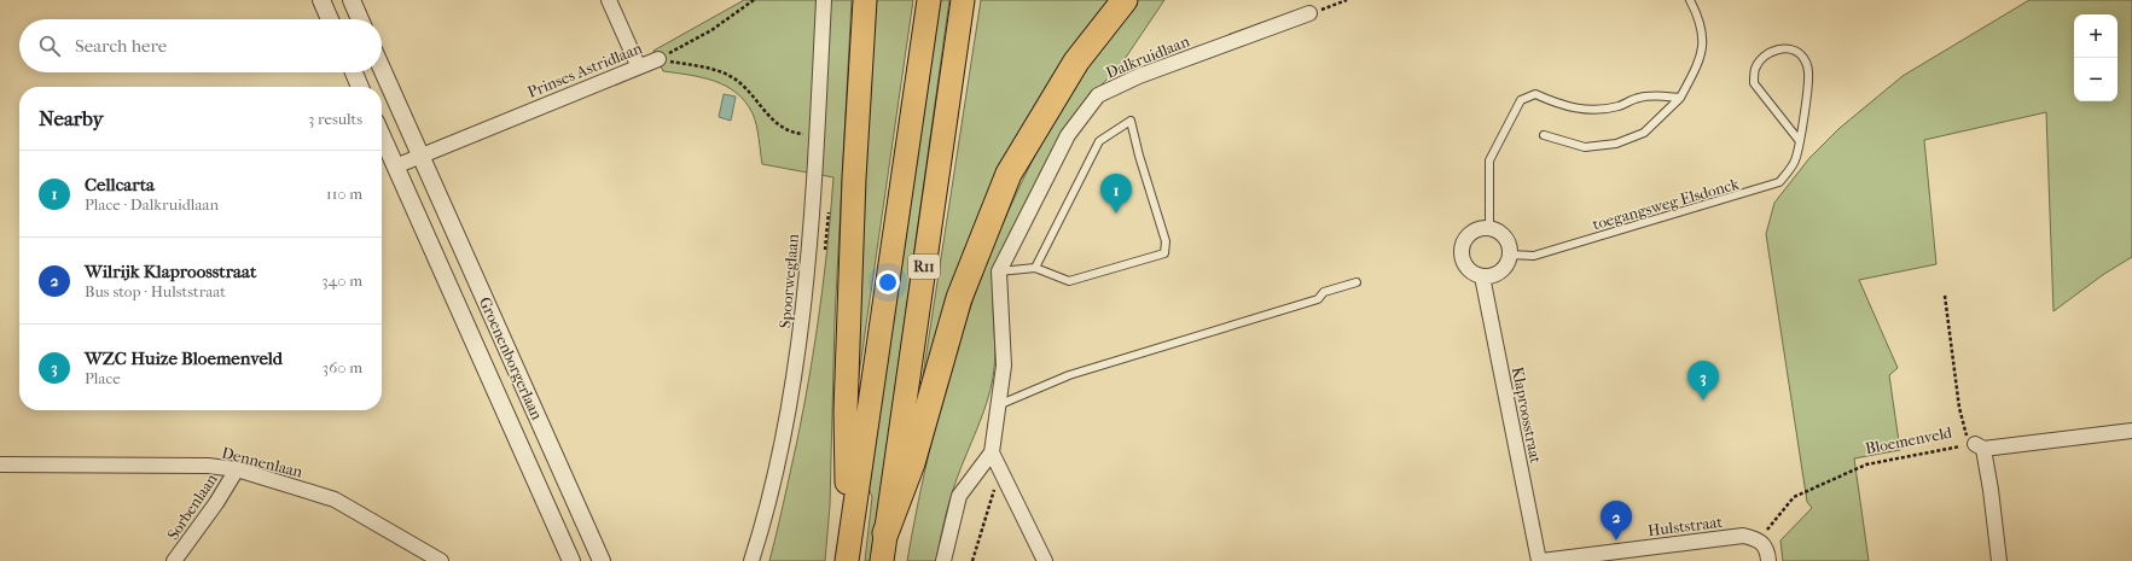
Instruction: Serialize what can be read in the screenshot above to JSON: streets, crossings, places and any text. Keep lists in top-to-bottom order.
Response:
{
  "streets": {
    "highway": ["R11"],
    "street": [
      "Dalkruidlaan",
      "Prinses Astridlaan",
      "Spoorweglaan",
      "Groenenborgerlaan",
      "Klaproosstraat",
      "Dennenlaan",
      "Sorbenlaan",
      "Hulststraat"
    ],
    "lane": ["toegangsweg Elsdonck"],
    "path": ["Bloemenveld"]
  },
  "crossings": [
    ["Prinses Astridlaan", "Groenenborgerlaan"],
    ["toegangsweg Elsdonck", "Klaproosstraat"],
    ["Klaproosstraat", "Hulststraat"],
    ["Bloemenveld", "Hulststraat"],
    ["Dennenlaan", "Sorbenlaan"]
  ],
  "page": {
    "map_buttons": ["+", "−"],
    "search": "Search here",
    "heading": ["Nearby", "3 results"],
    "list": [
      {
        "mark": "1",
        "name": "Cellcarta",
        "note": "Place · Dalkruidlaan",
        "value": "110 m"
      },
      {
        "mark": "2",
        "name": "Wilrijk Klaproosstraat",
        "note": "Bus stop · Hulststraat",
        "value": "340 m"
      },
      {
        "mark": "3",
        "name": "WZC Huize Bloemenveld",
        "note": "Place",
        "value": "360 m"
      }
    ],
    "pins": ["1", "3", "2"]
  }
}
